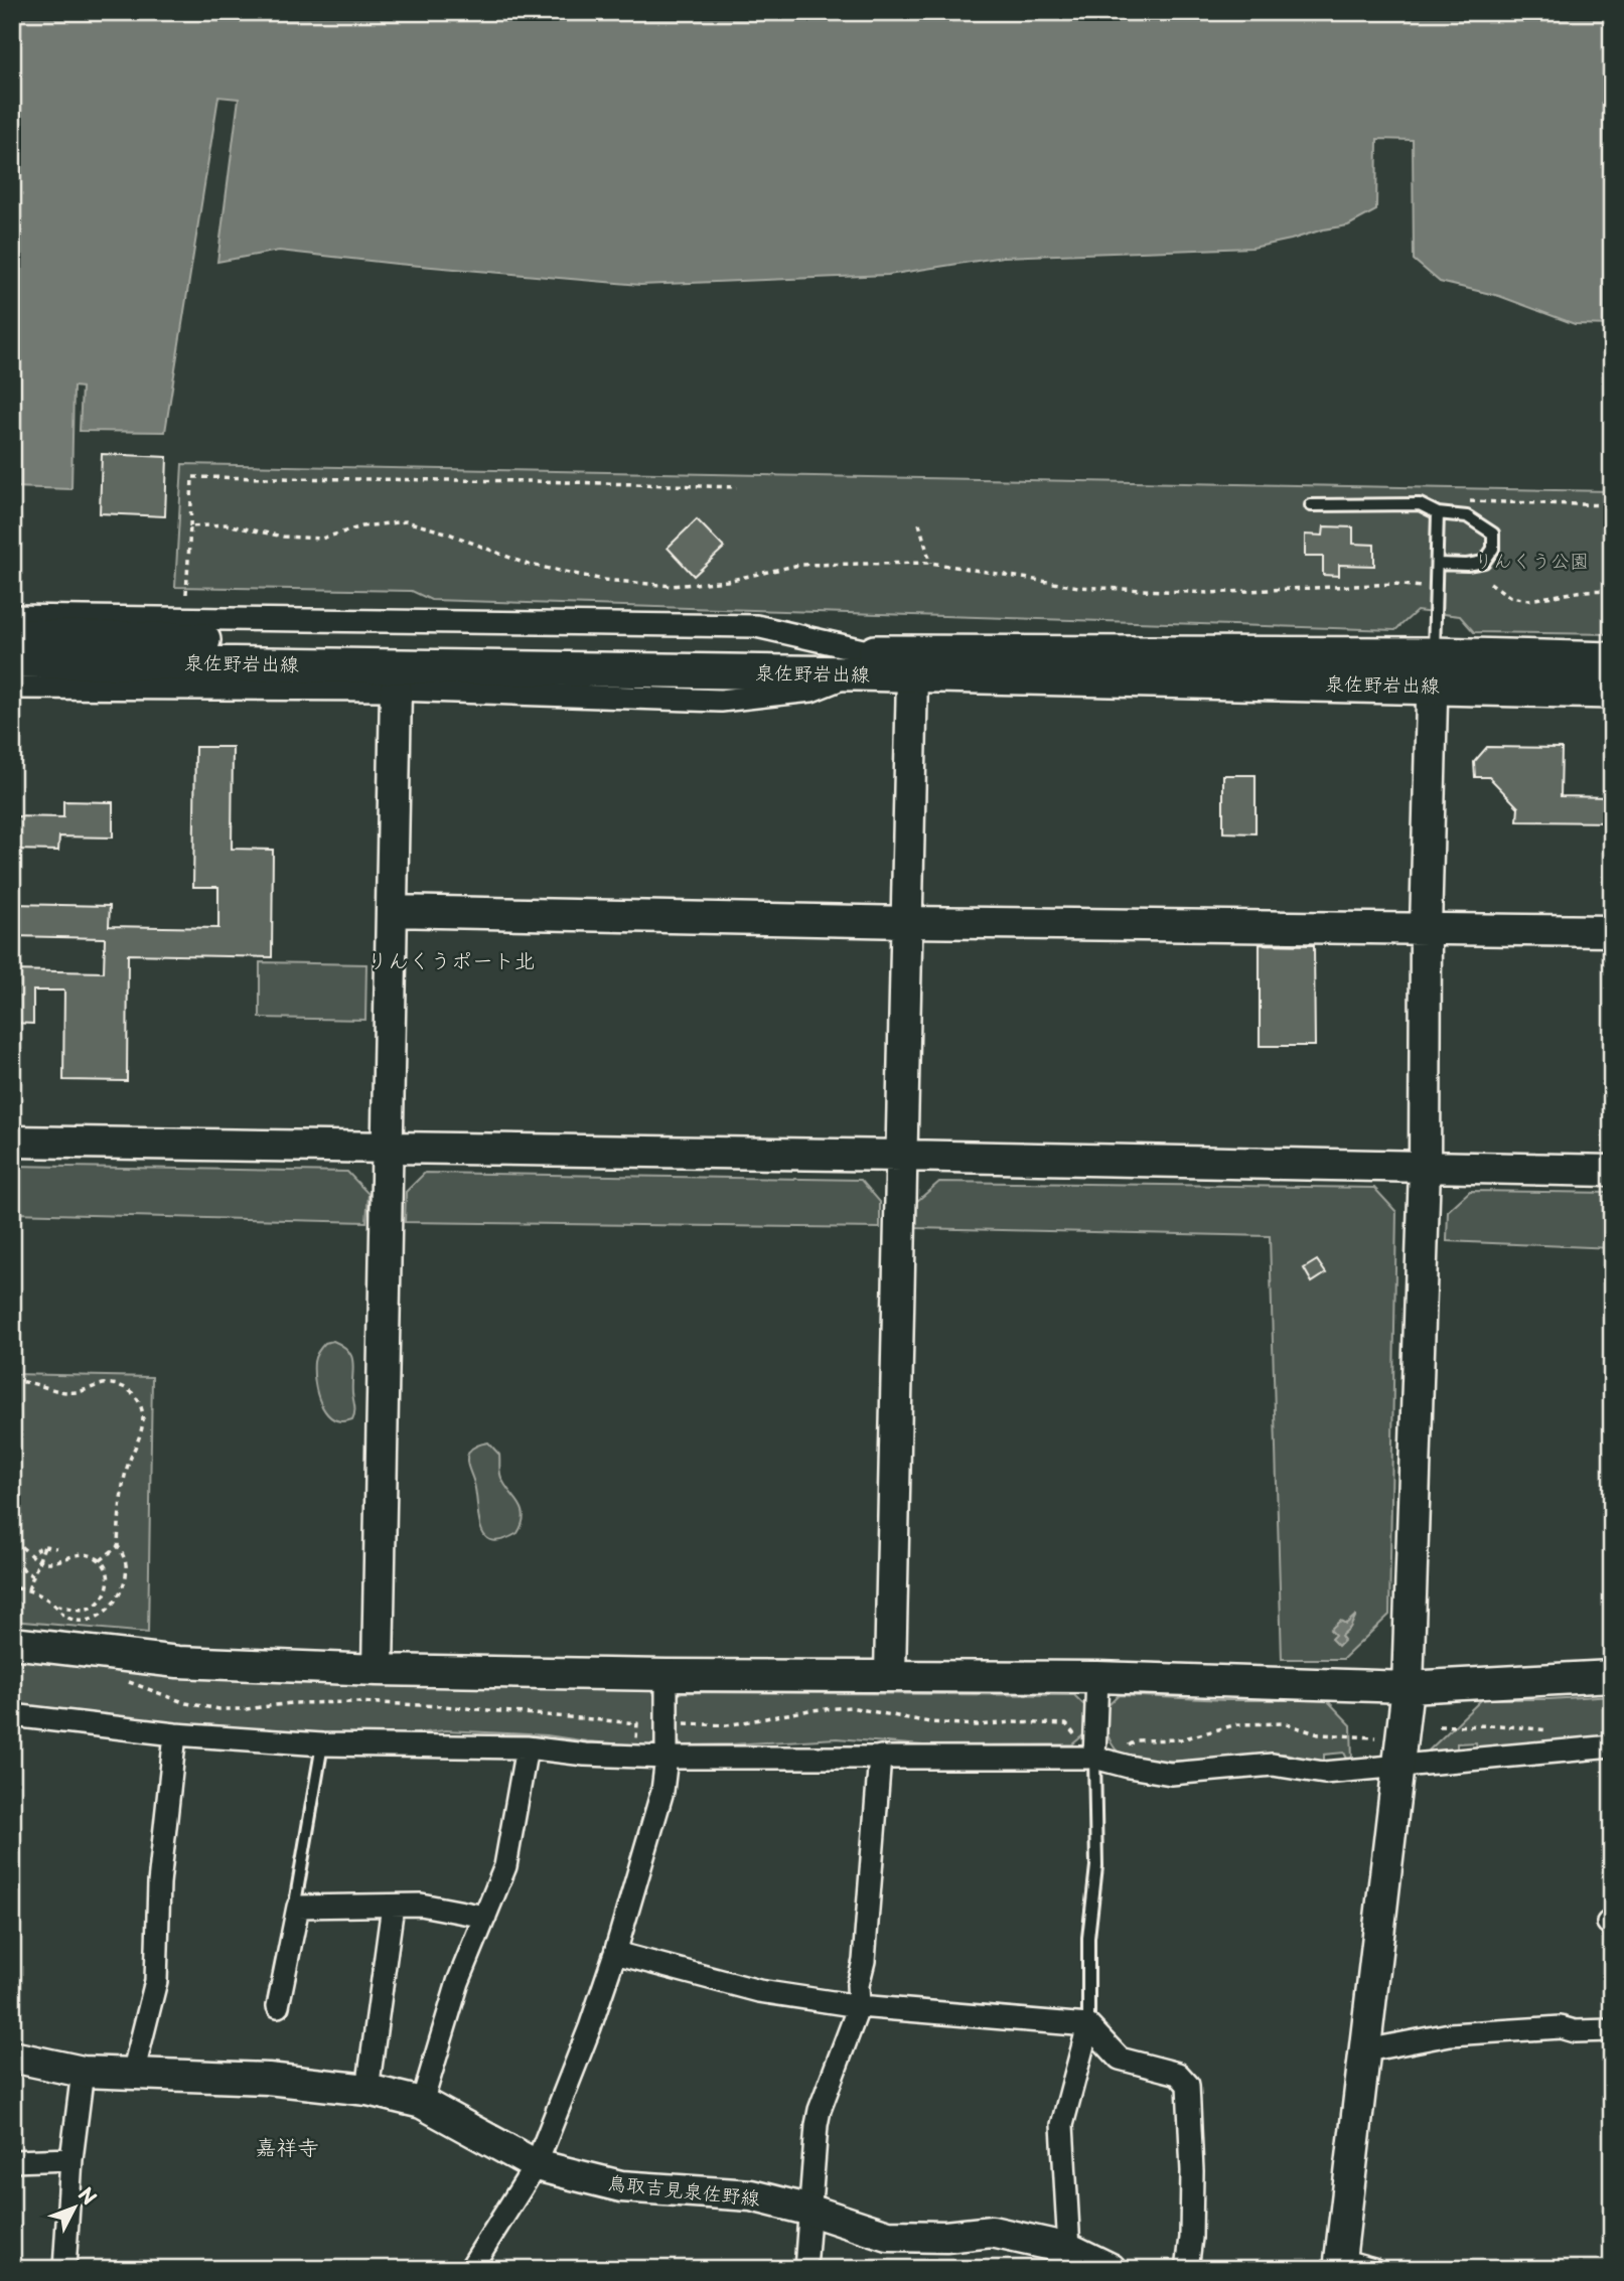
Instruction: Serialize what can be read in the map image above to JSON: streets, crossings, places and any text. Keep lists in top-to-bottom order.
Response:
{
  "streets": {
    "main road": ["泉佐野岩出線"],
    "street": ["鳥取吉見泉佐野線"]
  },
  "districts": ["りんくうポート北", "嘉祥寺"],
  "parks": ["りんくう公園"],
  "north": "top right"
}
